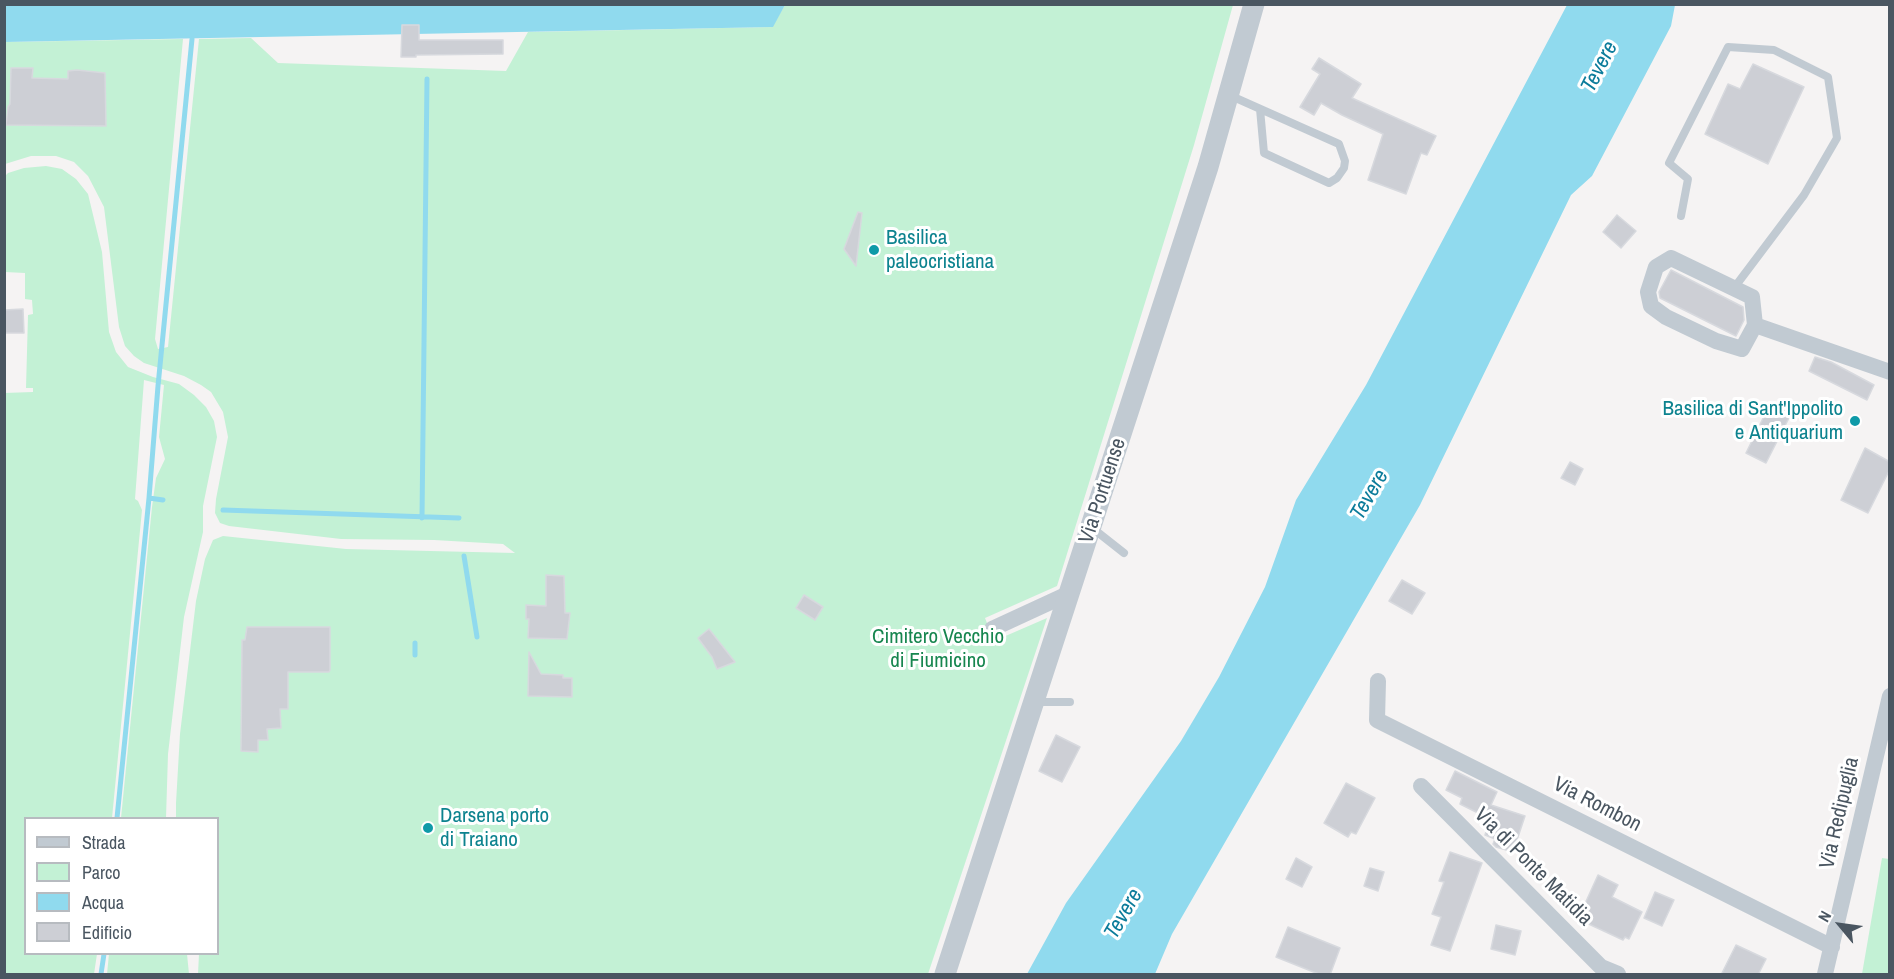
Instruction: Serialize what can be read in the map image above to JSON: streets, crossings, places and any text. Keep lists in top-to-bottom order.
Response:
{
  "streets": {
    "street": [
      "Via Portuense",
      "Via Rombon",
      "Via Redipuglia",
      "Via di Ponte Matidia"
    ]
  },
  "crossings": [
    ["Via Rombon", "Via Redipuglia"]
  ],
  "water": ["Tevere"],
  "parks": ["Cimitero Vecchio di Fiumicino"],
  "places": ["Basilica paleocristiana", "Basilica di Sant'Ippolito e Antiquarium", "Darsena porto di Traiano"],
  "legend": [
    "Strada",
    "Parco",
    "Acqua",
    "Edificio"
  ],
  "north": "top left"
}
